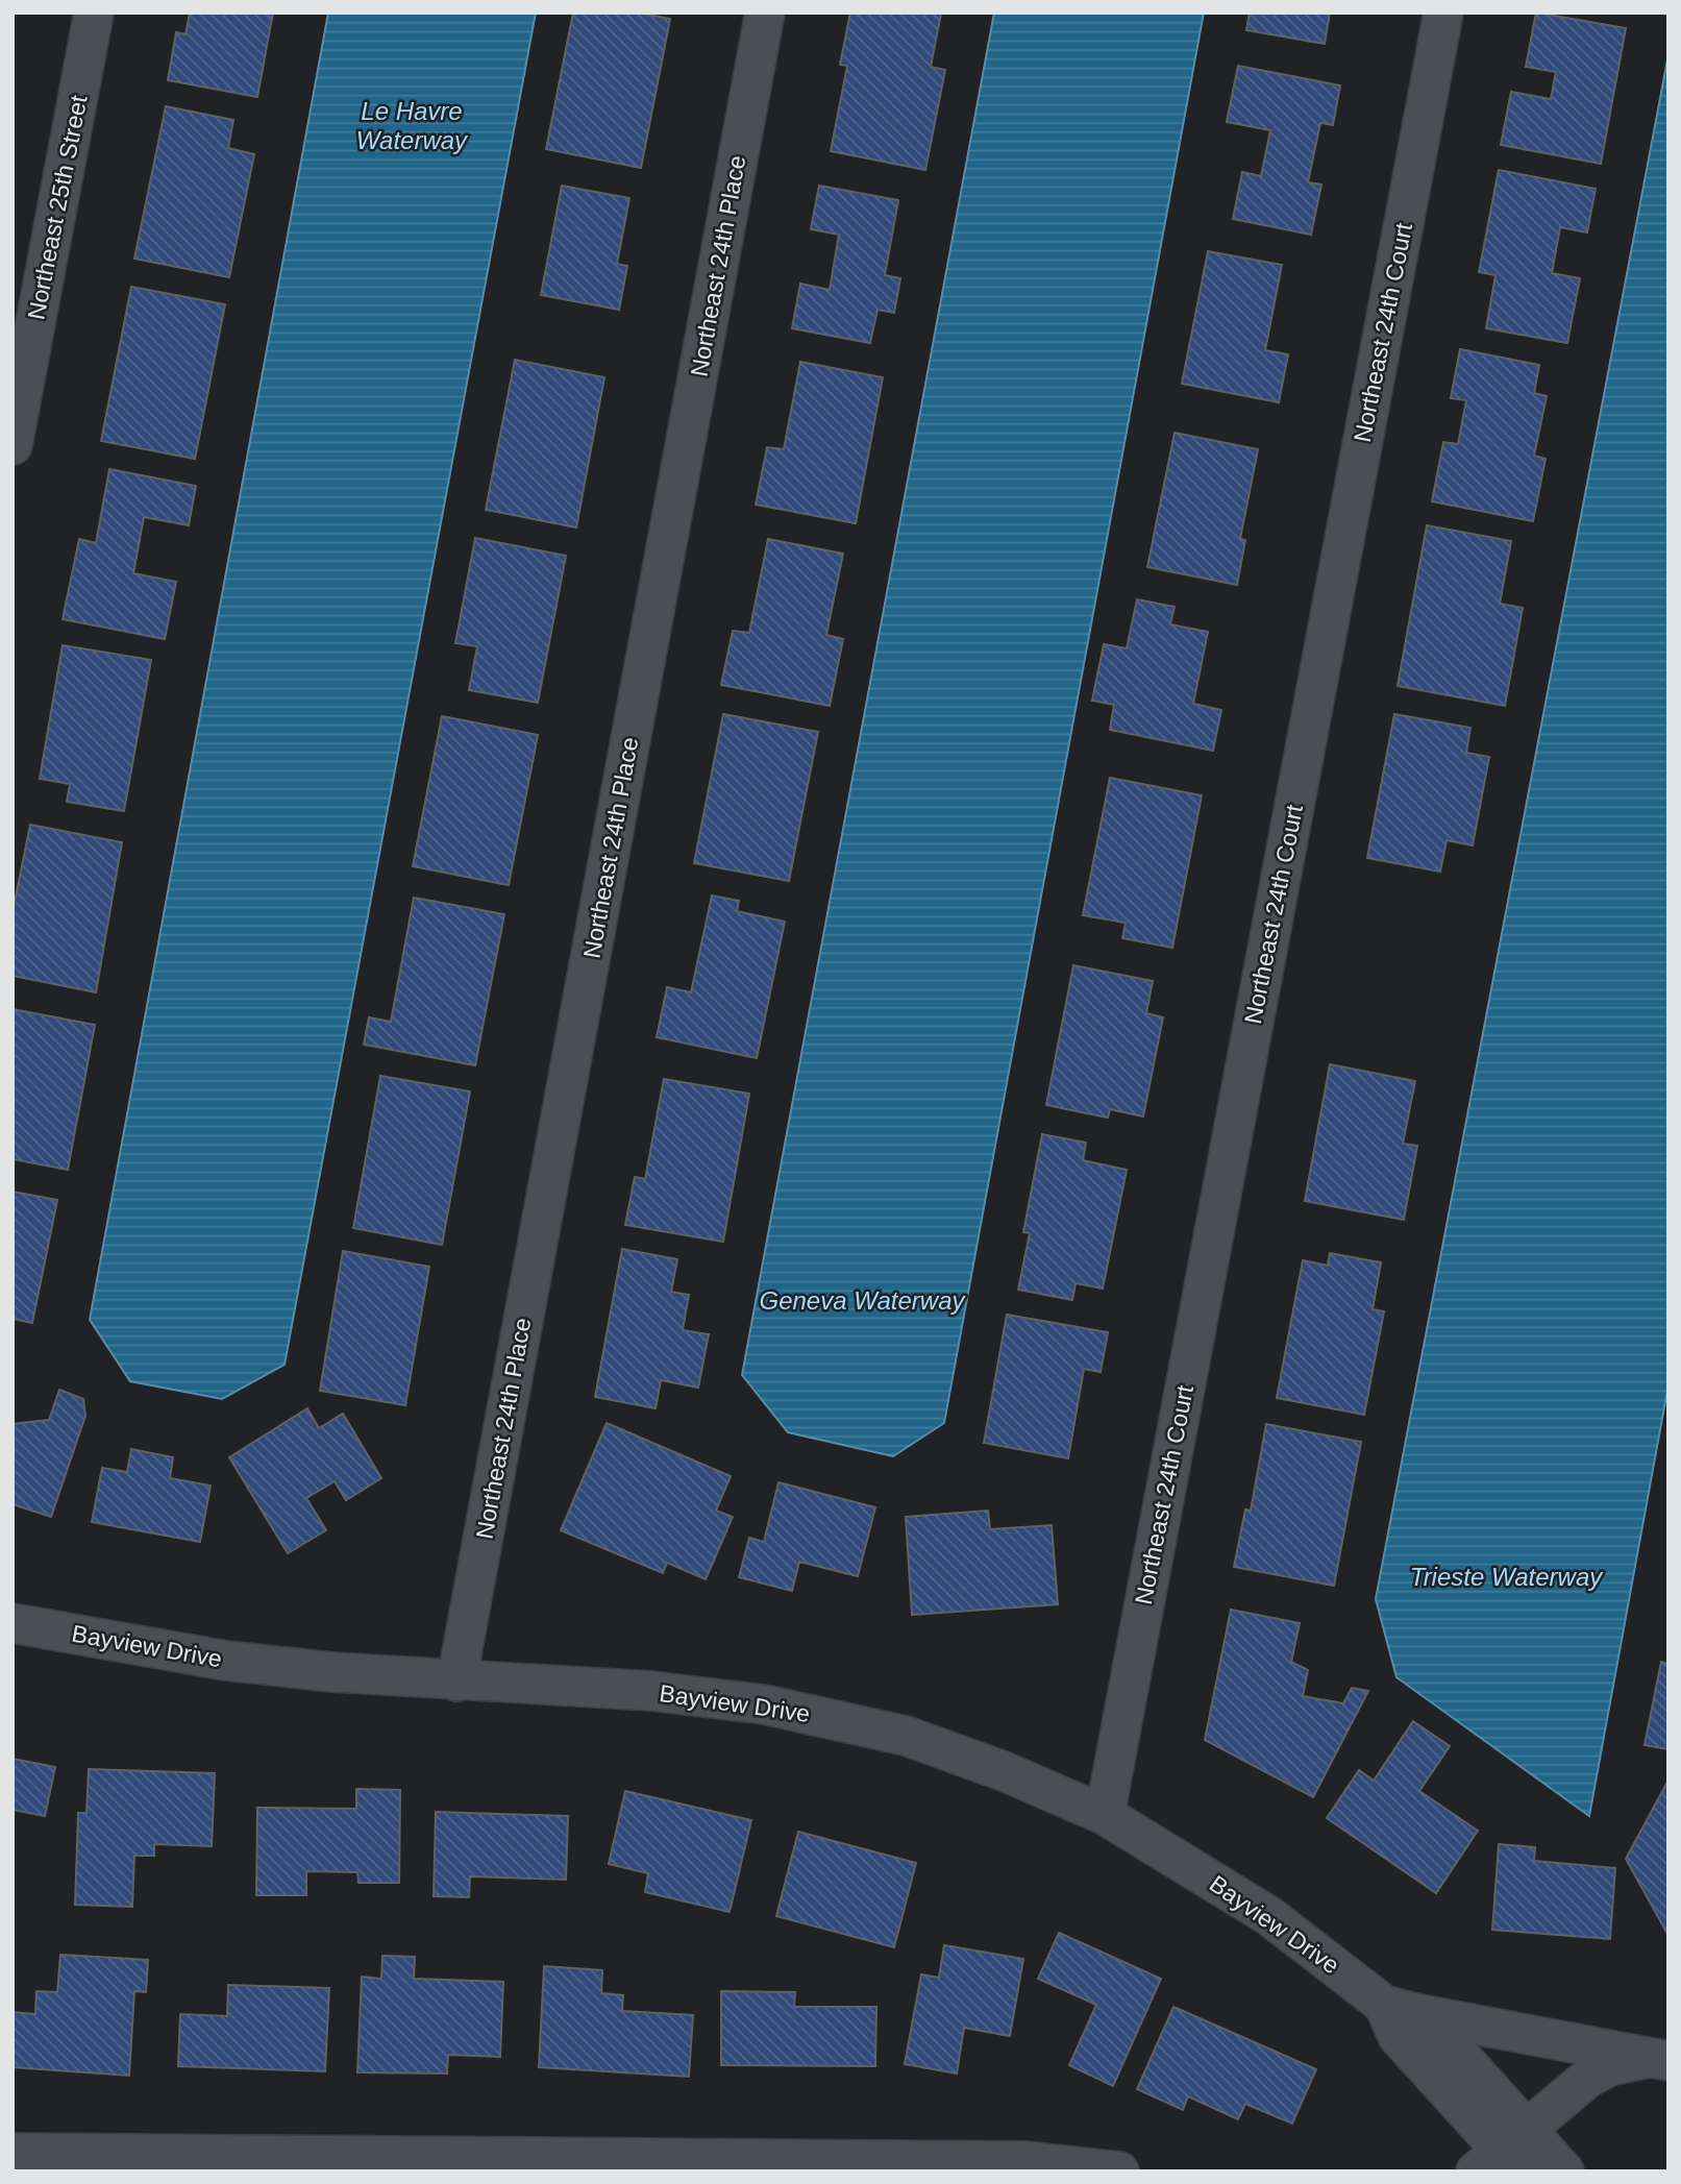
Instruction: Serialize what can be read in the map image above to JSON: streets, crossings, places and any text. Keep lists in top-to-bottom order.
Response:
{
  "streets": {
    "street": [
      "Northeast 25th Street",
      "Northeast 24th Place",
      "Northeast 24th Court",
      "Bayview Drive"
    ]
  },
  "crossings": [
    ["Northeast 24th Place", "Bayview Drive"],
    ["Northeast 24th Court", "Bayview Drive"]
  ],
  "water": ["Le Havre Waterway", "Geneva Waterway", "Trieste Waterway"]
}
